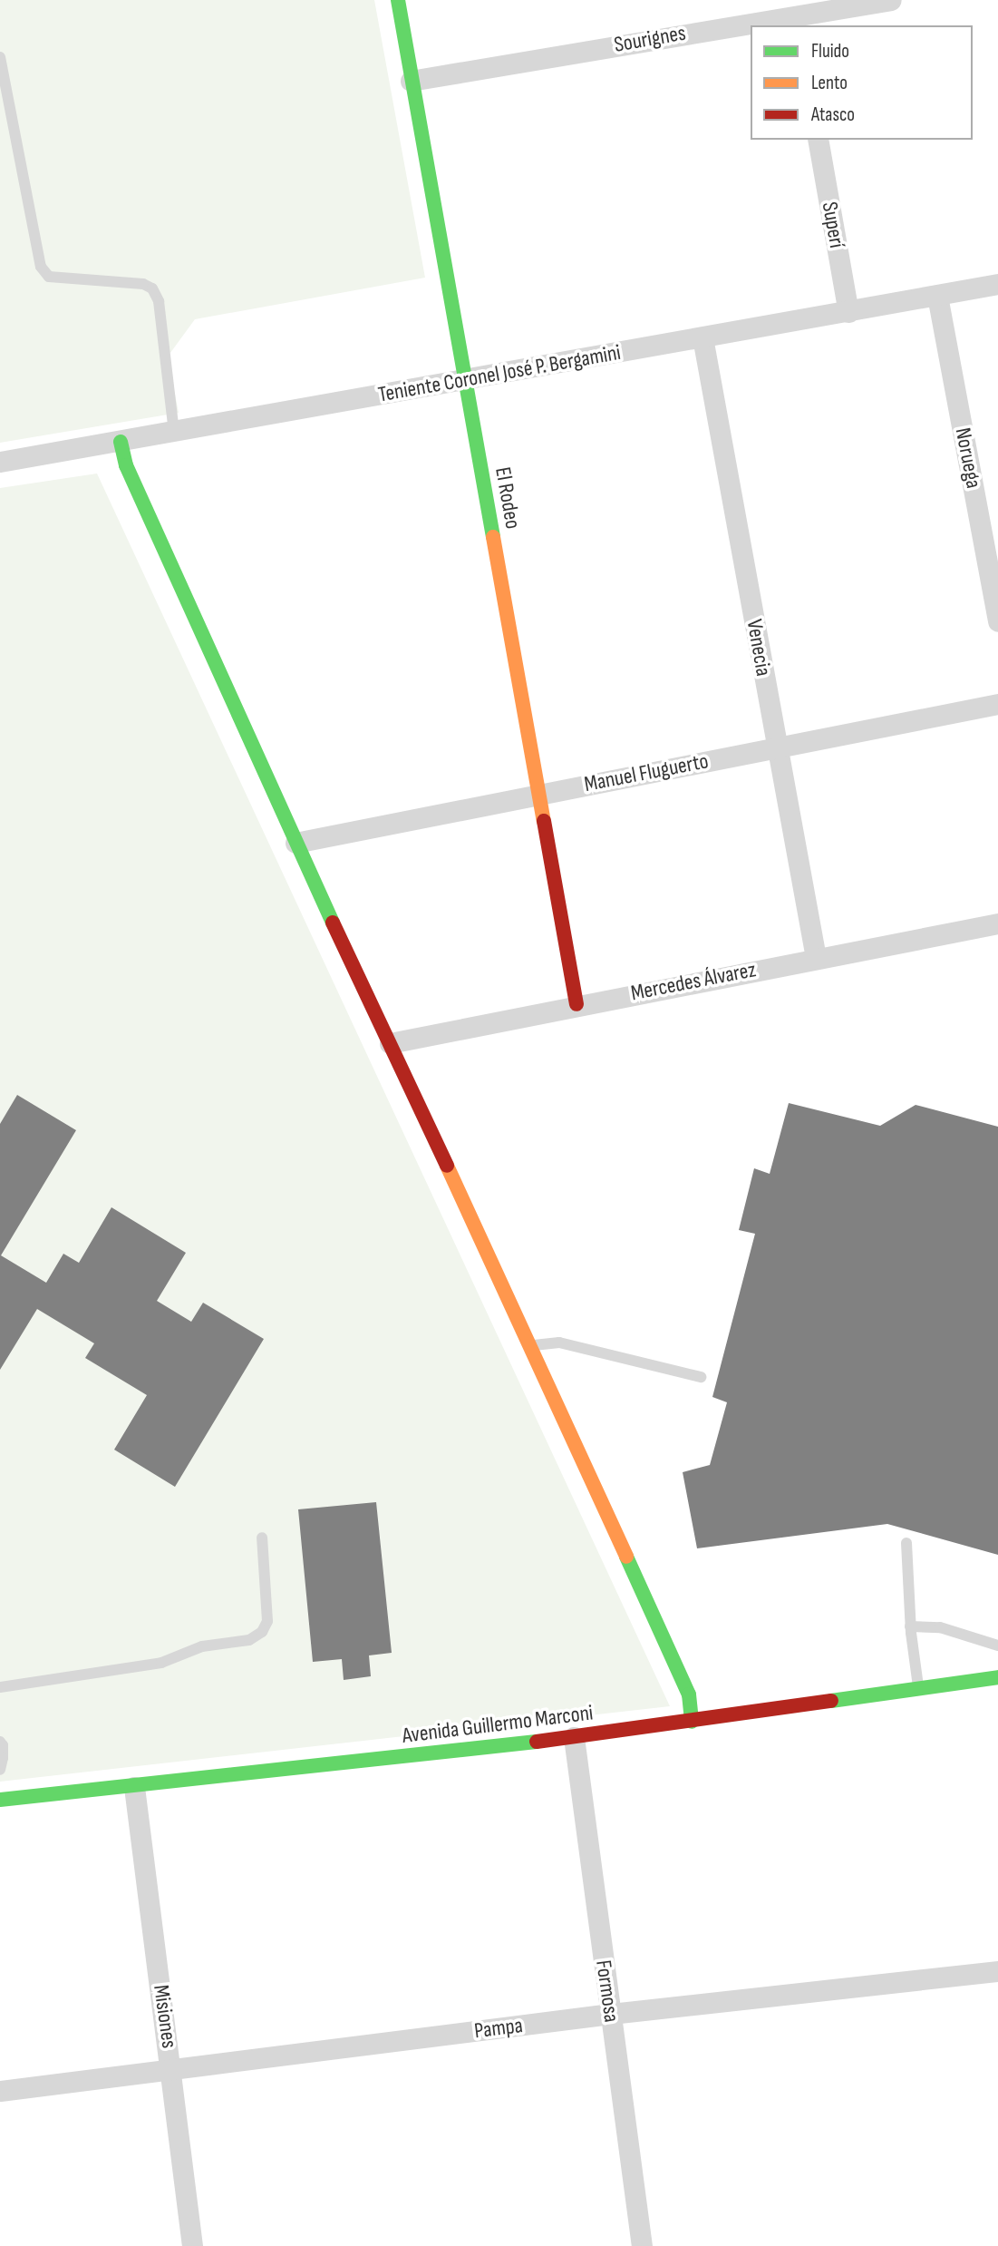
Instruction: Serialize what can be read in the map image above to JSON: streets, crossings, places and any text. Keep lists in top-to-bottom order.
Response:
{
  "streets": {
    "street": [
      "Sourignes",
      "Superí",
      "Teniente Coronel José P. Bergamini",
      "Noruega",
      "El Rodeo",
      "Venecia",
      "Manuel Fluguerto",
      "Mercedes Álvarez",
      "Avenida Guillermo Marconi",
      "Formosa",
      "Misiones",
      "Pampa"
    ]
  },
  "crossings": [
    ["Sourignes", "El Rodeo"],
    ["Superí", "Teniente Coronel José P. Bergamini"],
    ["Teniente Coronel José P. Bergamini", "Noruega"],
    ["Teniente Coronel José P. Bergamini", "El Rodeo"],
    ["Teniente Coronel José P. Bergamini", "Venecia"],
    ["El Rodeo", "Manuel Fluguerto"],
    ["El Rodeo", "Mercedes Álvarez"],
    ["Venecia", "Manuel Fluguerto"],
    ["Venecia", "Mercedes Álvarez"],
    ["Avenida Guillermo Marconi", "Formosa"],
    ["Avenida Guillermo Marconi", "Misiones"],
    ["Formosa", "Pampa"],
    ["Misiones", "Pampa"]
  ],
  "legend": ["Fluido", "Lento", "Atasco"]
}
